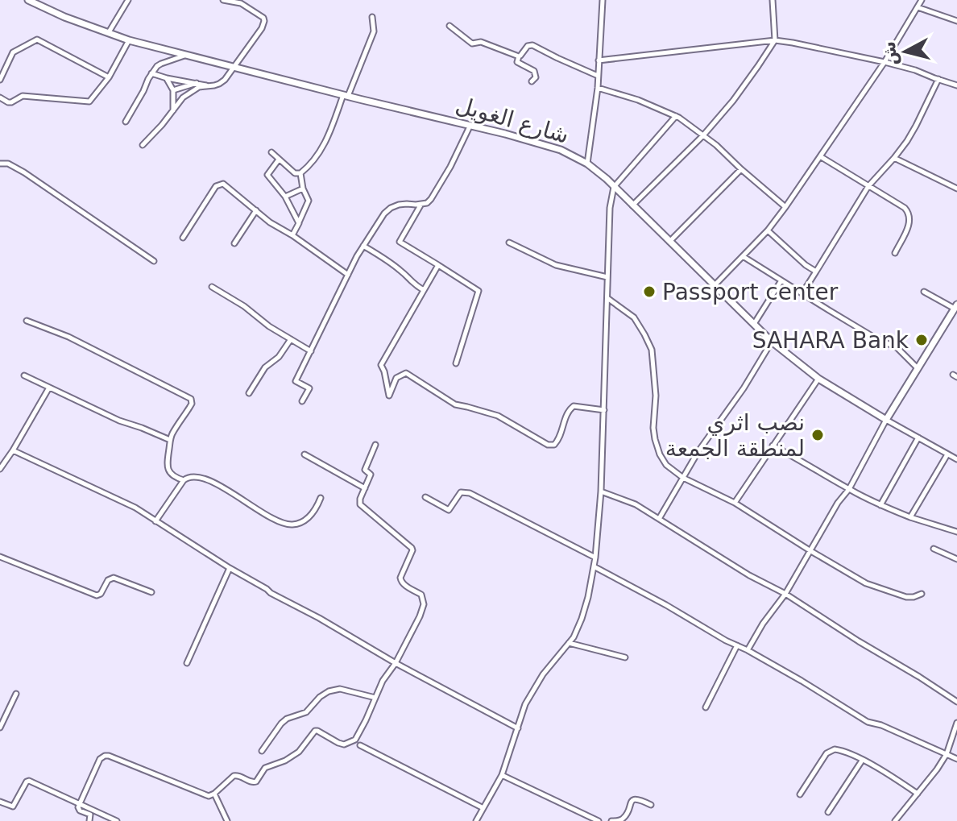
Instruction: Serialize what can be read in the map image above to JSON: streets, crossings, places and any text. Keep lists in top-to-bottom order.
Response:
{
  "streets": {
    "street": ["شارع الغويل"]
  },
  "places": ["Passport center", "SAHARA Bank", "نصب اثري لمنطقة الجمعة"],
  "north": "left"
}
